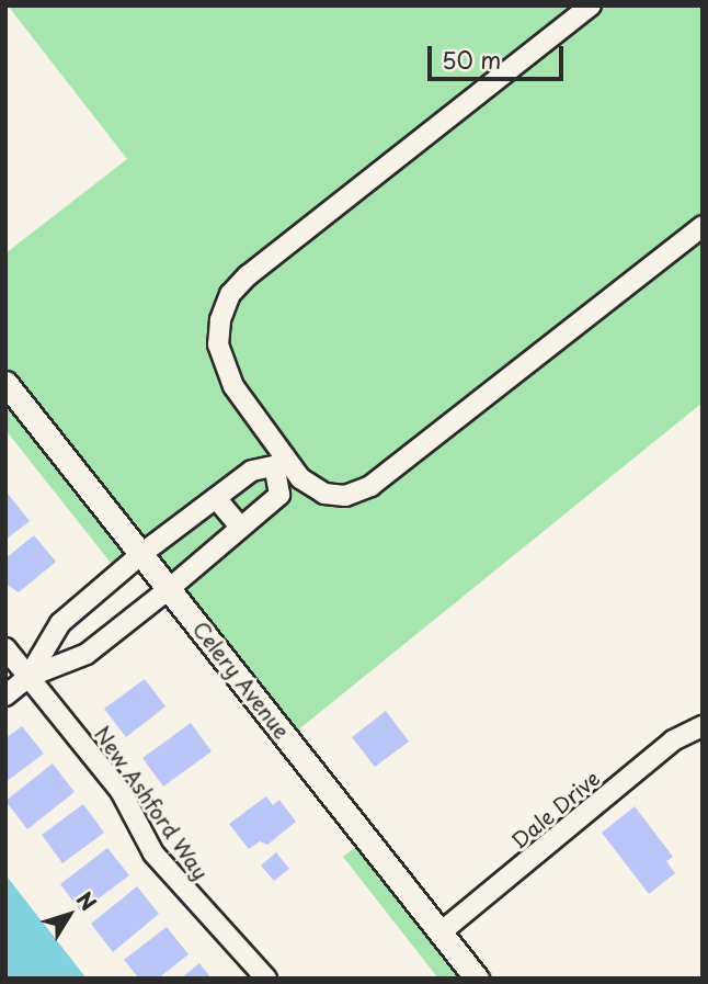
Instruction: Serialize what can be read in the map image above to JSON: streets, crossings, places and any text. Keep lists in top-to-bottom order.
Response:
{
  "streets": {
    "main road": ["Celery Avenue"],
    "street": ["New Ashford Way", "Dale Drive"]
  },
  "crossings": [
    ["Celery Avenue", "Dale Drive"]
  ],
  "scale_bar": "50 m",
  "north": "top right"
}
